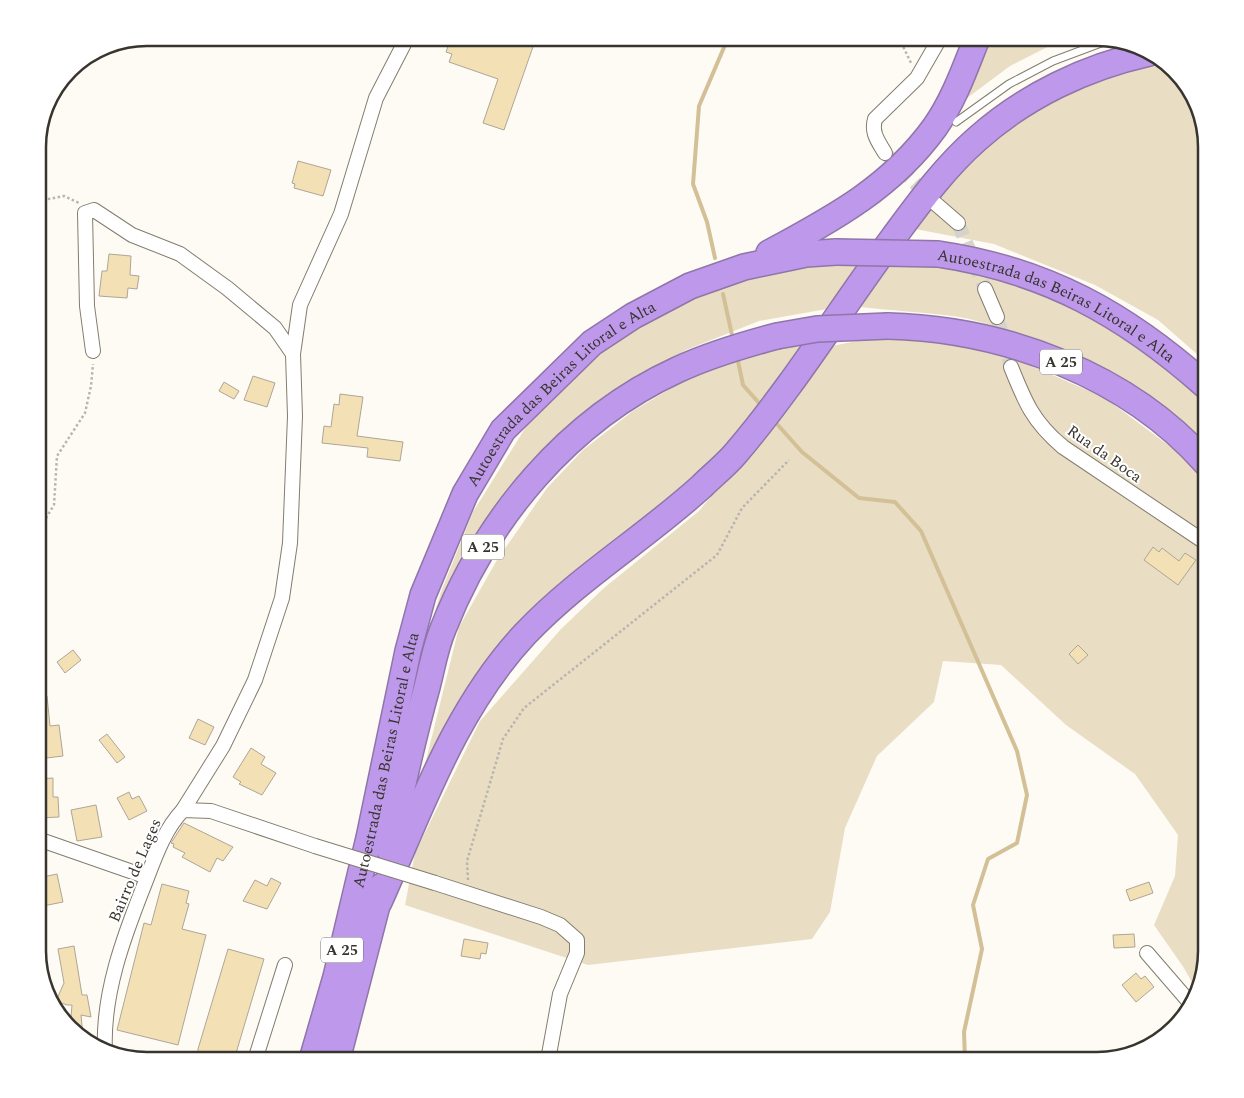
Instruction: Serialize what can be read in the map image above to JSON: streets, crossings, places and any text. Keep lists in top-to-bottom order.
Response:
{
  "streets": {
    "highway": ["Autoestrada das Beiras Litoral e Alta", "A 25"],
    "street": ["Rua da Boca", "Bairro de Lages"]
  }
}
